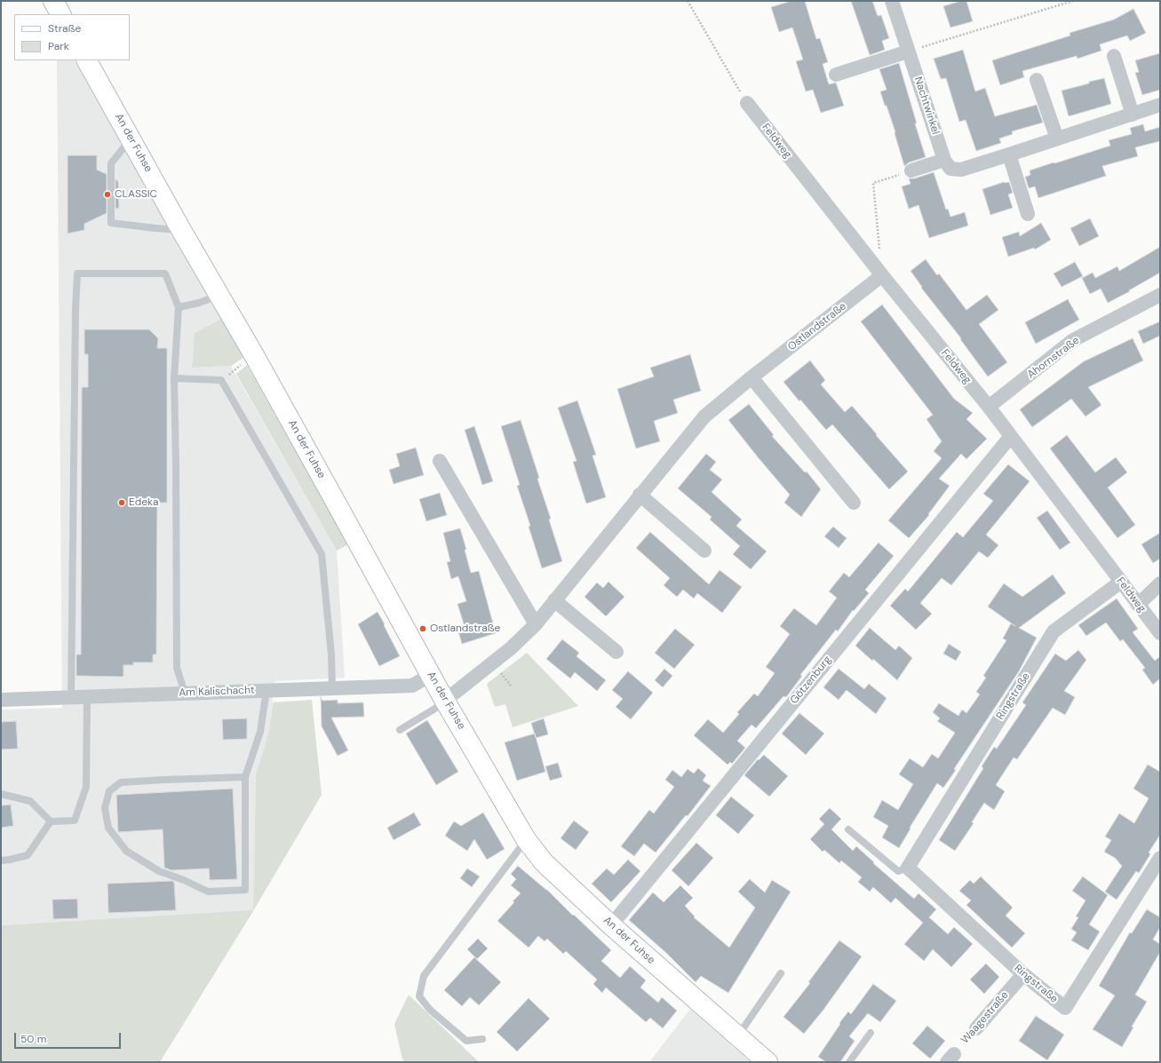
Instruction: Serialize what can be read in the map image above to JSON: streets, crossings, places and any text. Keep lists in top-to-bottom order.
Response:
{
  "streets": {
    "street": [
      "Nachtwinkel",
      "Feldweg",
      "An der Fuhse",
      "Ostlandstraße",
      "Ahornstraße",
      "Götzenburg",
      "Am Kalischacht",
      "Ringstraße",
      "Waagestraße"
    ]
  },
  "crossings": [
    ["Feldweg", "Ostlandstraße"],
    ["Feldweg", "Ahornstraße"],
    ["Feldweg", "Götzenburg"],
    ["Feldweg", "Ringstraße"],
    ["An der Fuhse", "Ostlandstraße"],
    ["An der Fuhse", "Götzenburg"],
    ["An der Fuhse", "Am Kalischacht"],
    ["Ringstraße", "Waagestraße"]
  ],
  "places": ["CLASSIC", "Edeka", "Ostlandstraße"],
  "legend": ["Straße", "Park"],
  "scale_bar": "50 m"
}
